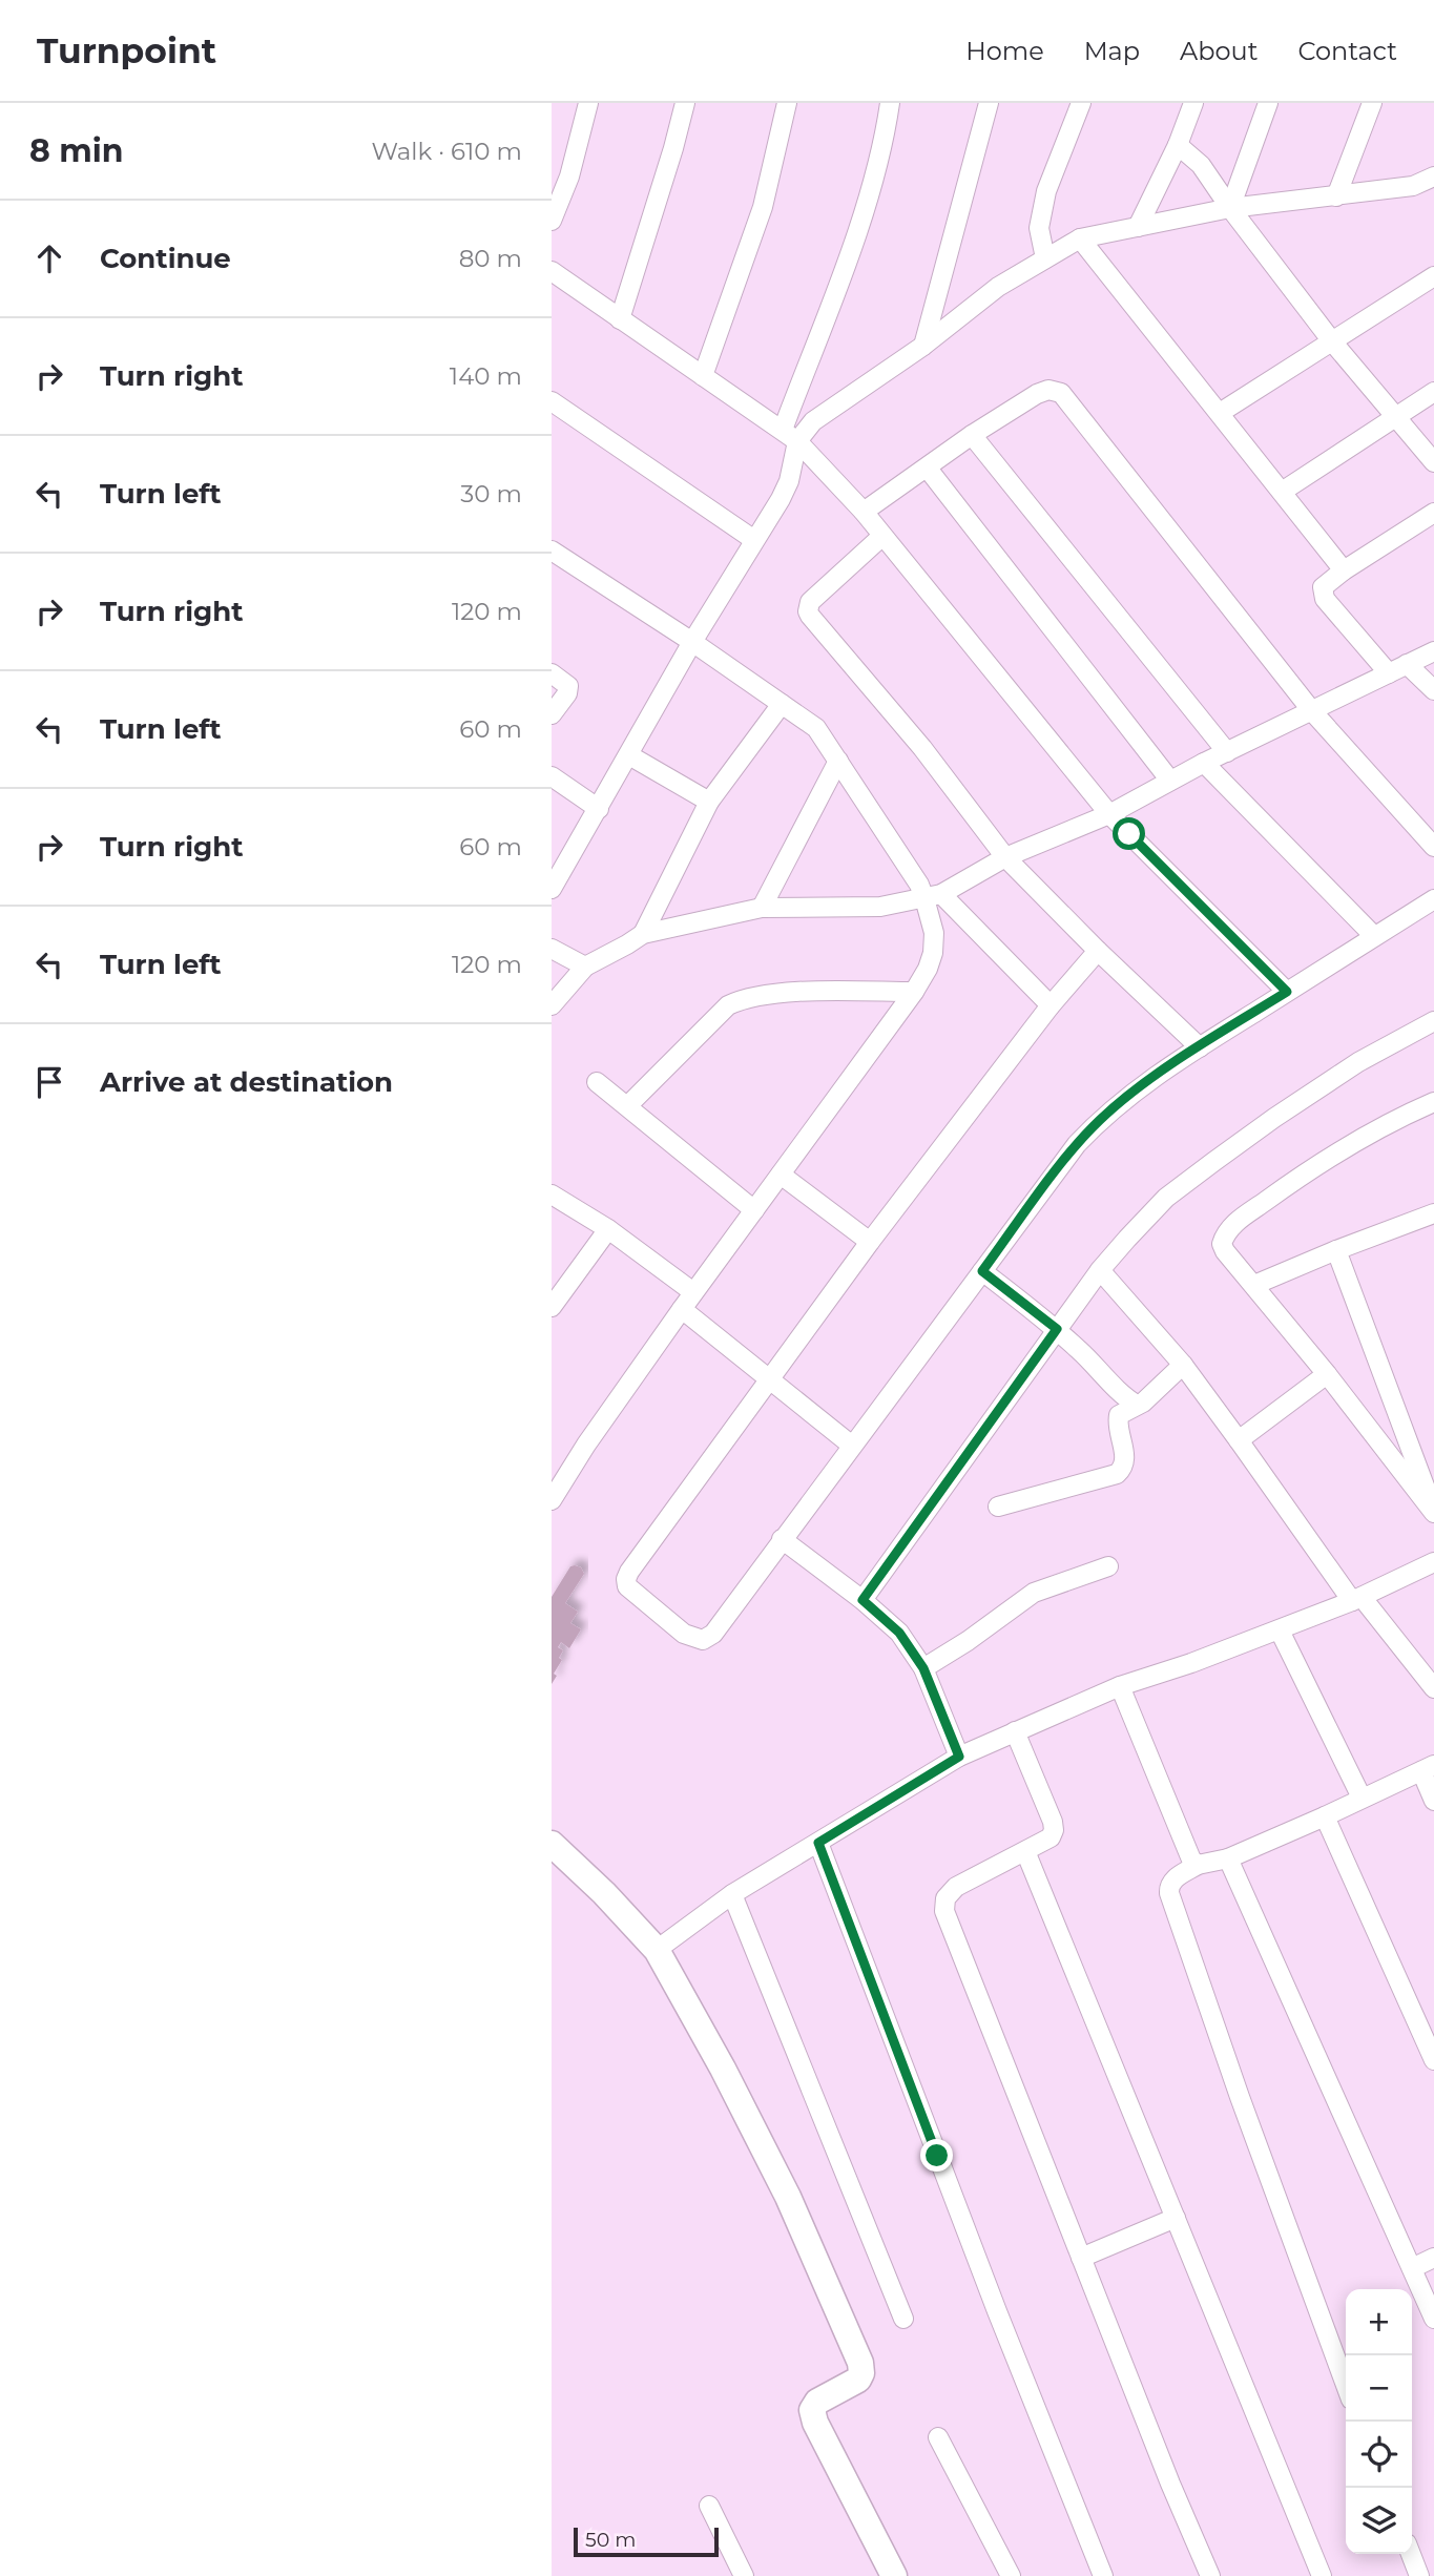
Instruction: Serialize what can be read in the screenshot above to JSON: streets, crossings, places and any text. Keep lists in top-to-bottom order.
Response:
{
  "scale_bar": "50 m",
  "page": {
    "header": "Turnpoint",
    "nav": [
      "Home",
      "Map",
      "About",
      "Contact"
    ],
    "heading": ["8 min", "Walk · 610 m"],
    "list": [
      ["Continue", "80 m"],
      ["Turn right", "140 m"],
      ["Turn left", "30 m"],
      ["Turn right", "120 m"],
      ["Turn left", "60 m"],
      ["Turn right", "60 m"],
      ["Turn left", "120 m"],
      "Arrive at destination"
    ],
    "map_buttons": ["+", "−"],
    "scale": "50 m"
  }
}
